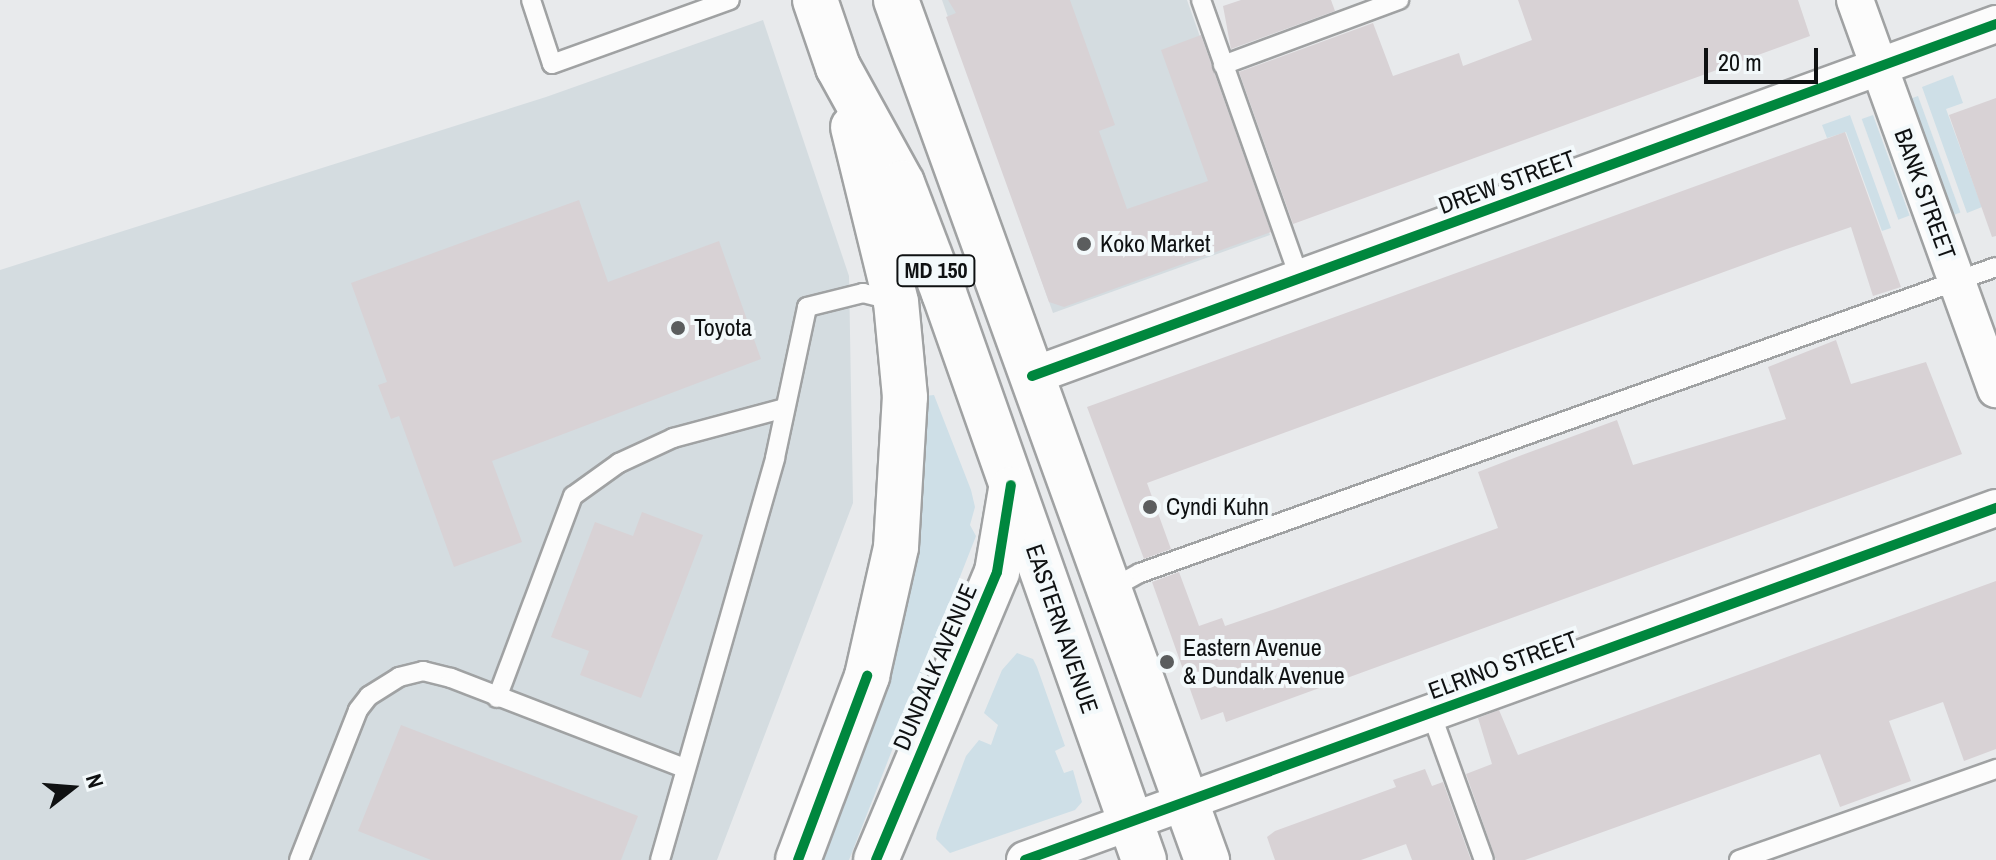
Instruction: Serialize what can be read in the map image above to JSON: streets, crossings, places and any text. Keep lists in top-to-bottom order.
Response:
{
  "streets": {
    "main road": ["MD 150", "EASTERN AVENUE", "DUNDALK AVENUE"],
    "street": ["DREW STREET", "BANK STREET", "ELRINO STREET"]
  },
  "crossings": [
    ["DREW STREET", "BANK STREET"],
    ["DREW STREET", "MD 150"],
    ["DREW STREET", "DUNDALK AVENUE"],
    ["MD 150", "ELRINO STREET"],
    ["MD 150", "DUNDALK AVENUE"],
    ["EASTERN AVENUE", "ELRINO STREET"],
    ["EASTERN AVENUE", "DUNDALK AVENUE"]
  ],
  "places": [
    "Koko Market",
    "Toyota",
    "Cyndi Kuhn",
    "Eastern Avenue & Dundalk Avenue"
  ],
  "scale_bar": "20 m",
  "north": "right"
}
